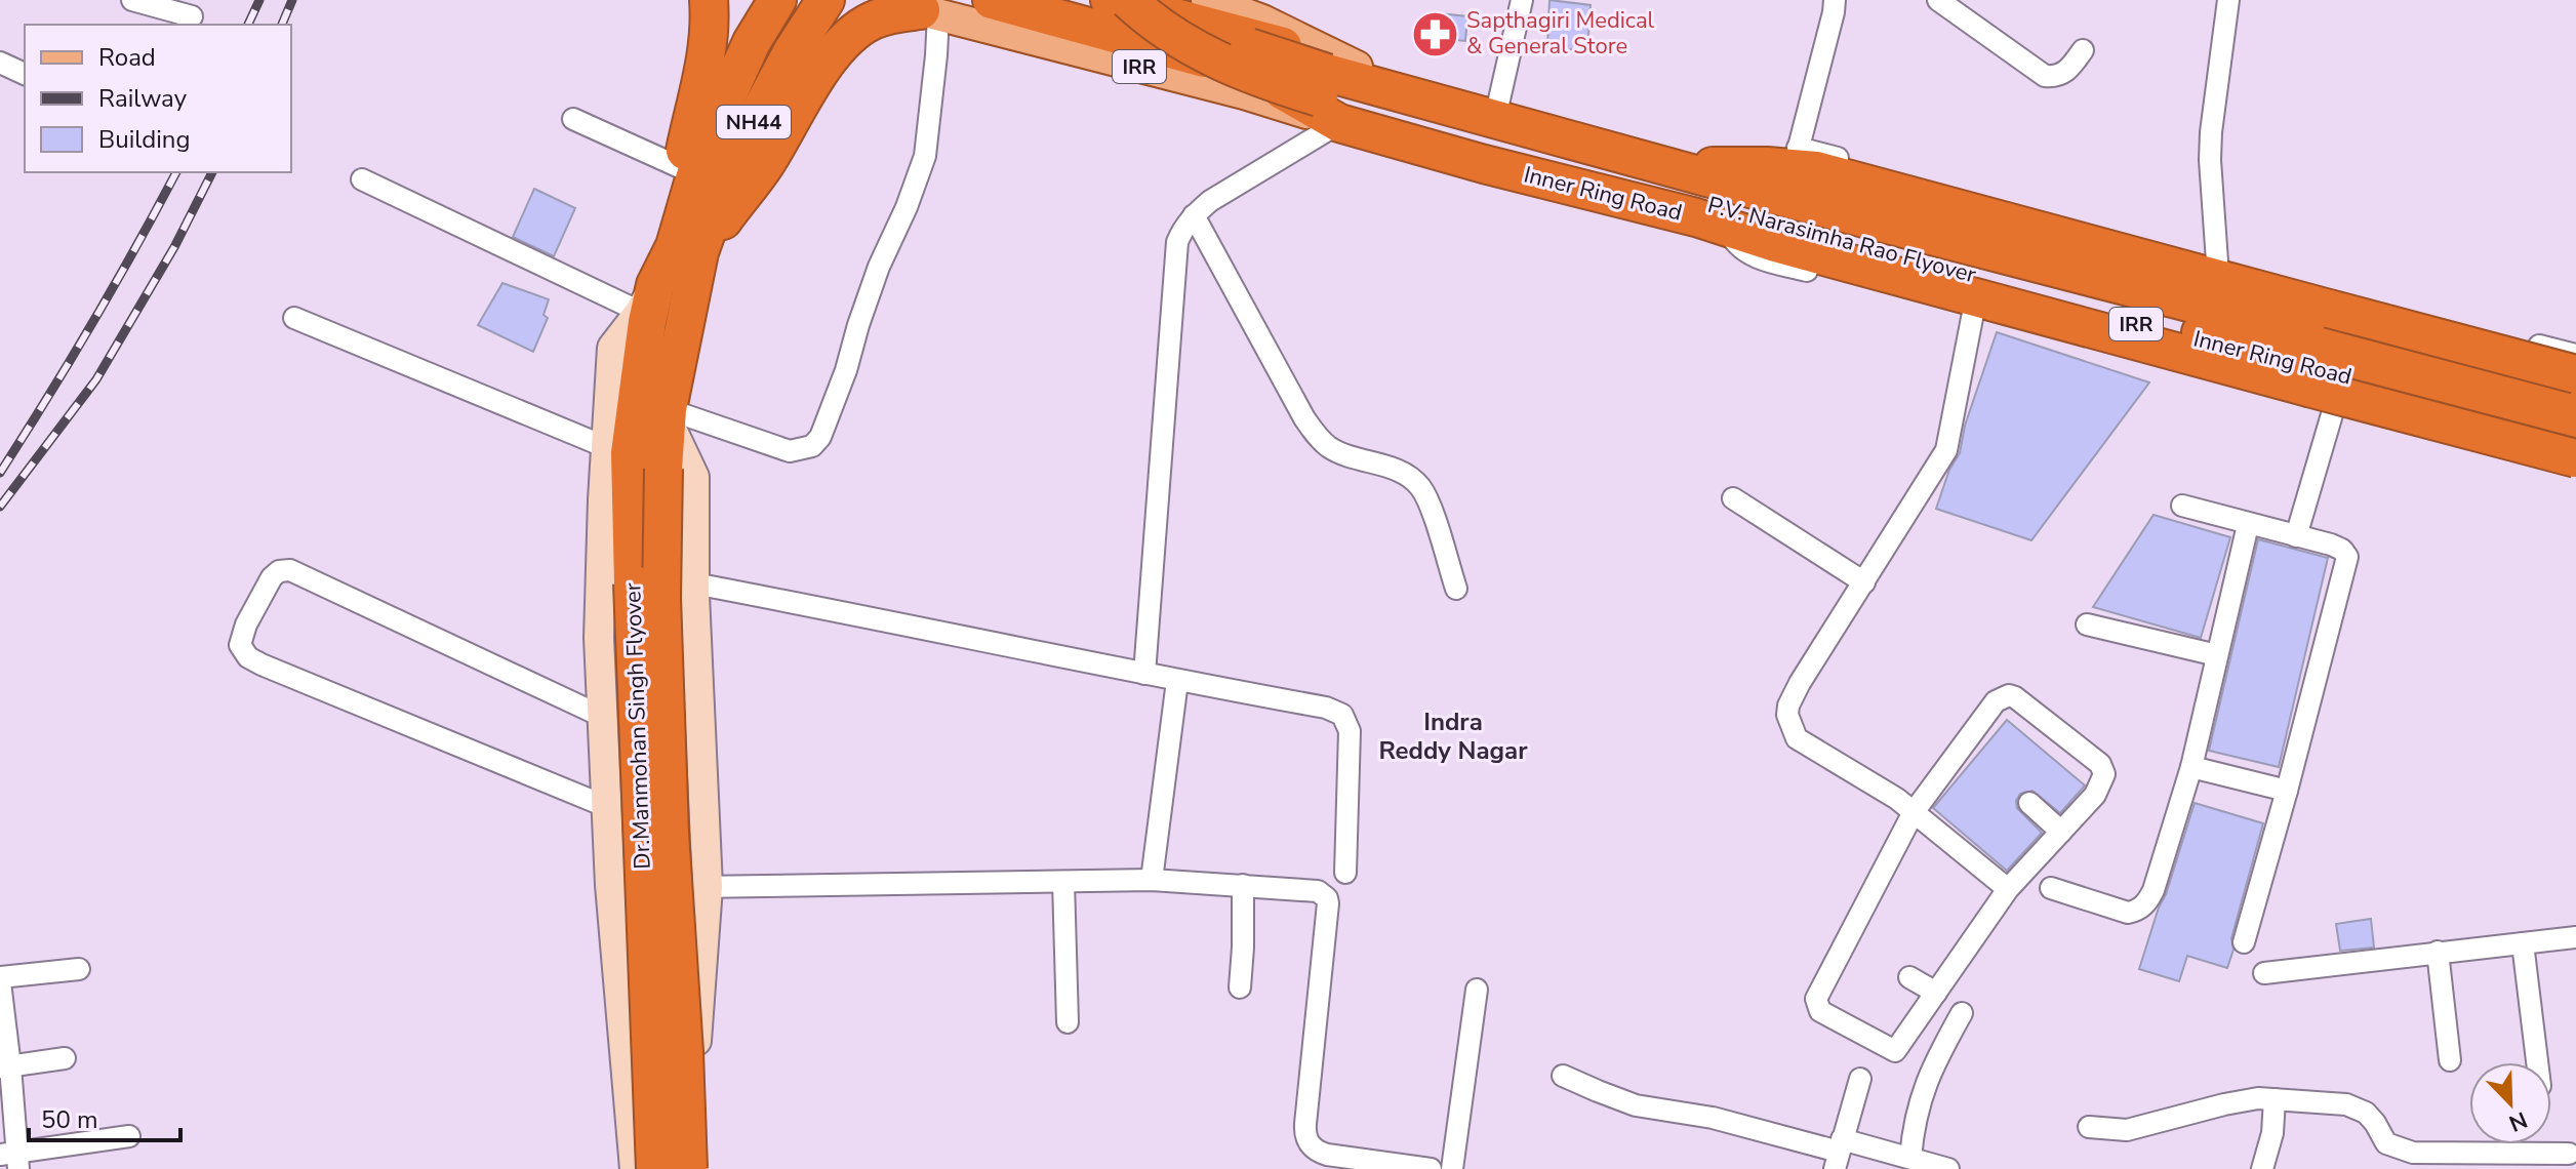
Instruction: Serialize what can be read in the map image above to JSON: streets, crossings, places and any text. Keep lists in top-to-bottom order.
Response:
{
  "streets": {
    "highway": [
      "IRR",
      "NH44",
      "Inner Ring Road",
      "P.V. Narasimha Rao Flyover",
      "Dr.Manmohan Singh Flyover"
    ]
  },
  "crossings": [
    ["IRR", "Inner Ring Road"],
    ["NH44", "Dr.Manmohan Singh Flyover"],
    ["Inner Ring Road", "P.V. Narasimha Rao Flyover"]
  ],
  "districts": ["Indra Reddy Nagar"],
  "places": {
    "pharmacy": ["Sapthagiri Medical & General Store"]
  },
  "legend": ["Road", "Railway", "Building"],
  "scale_bar": "50 m",
  "north": "bottom right"
}
